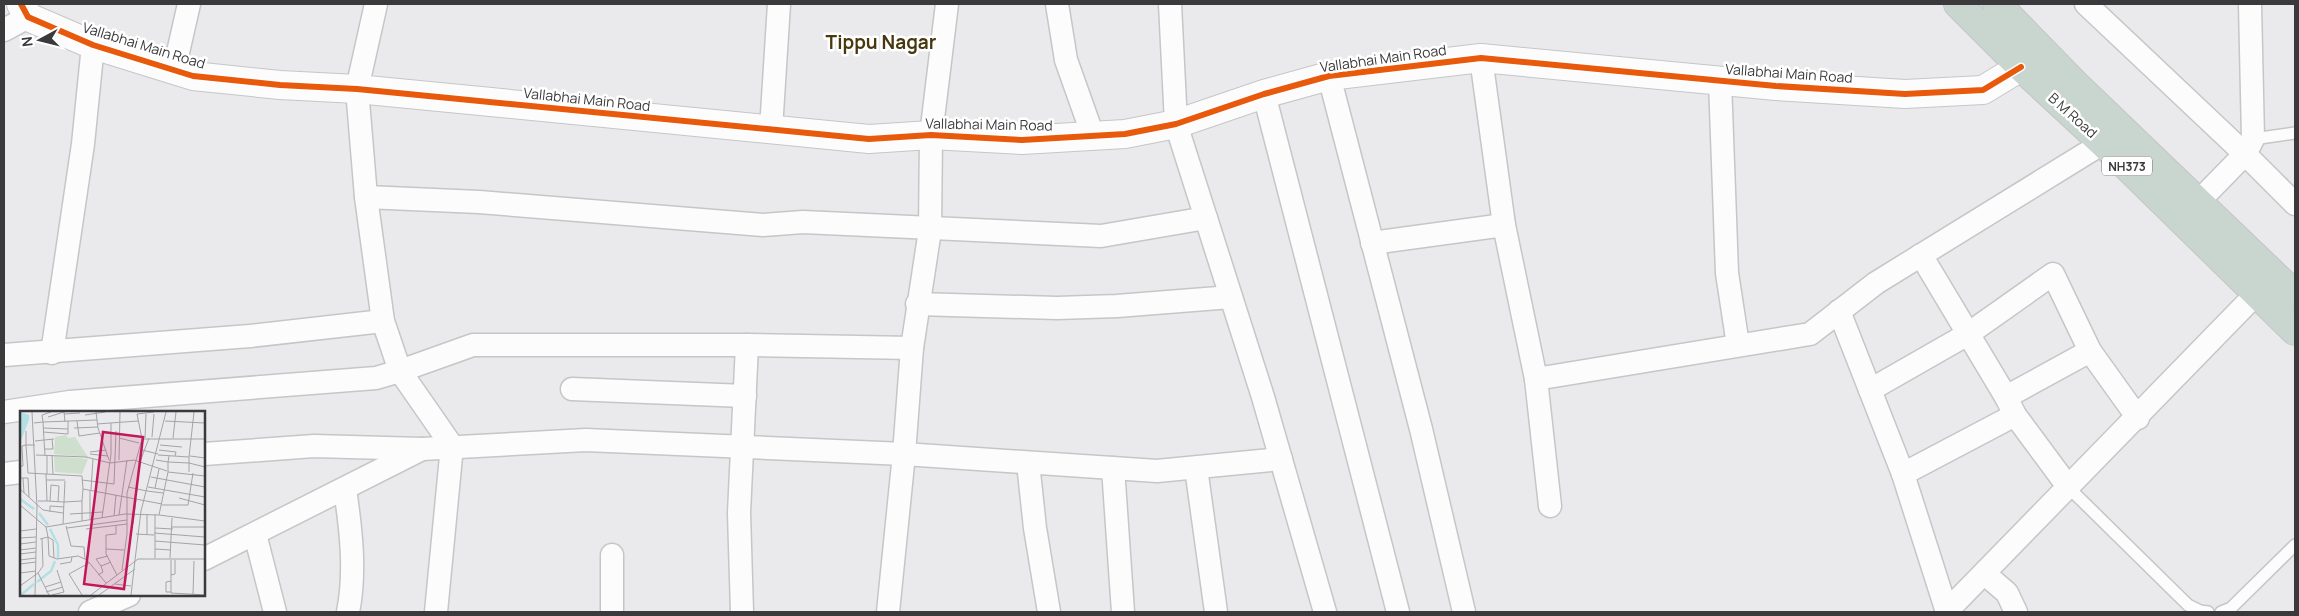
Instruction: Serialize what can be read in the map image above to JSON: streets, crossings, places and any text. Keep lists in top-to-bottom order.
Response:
{
  "streets": {
    "highway": ["B M Road", "NH373"],
    "street": ["Vallabhai Main Road"]
  },
  "crossings": [
    ["Vallabhai Main Road", "B M Road"]
  ],
  "districts": ["Tippu Nagar"],
  "north": "left"
}
